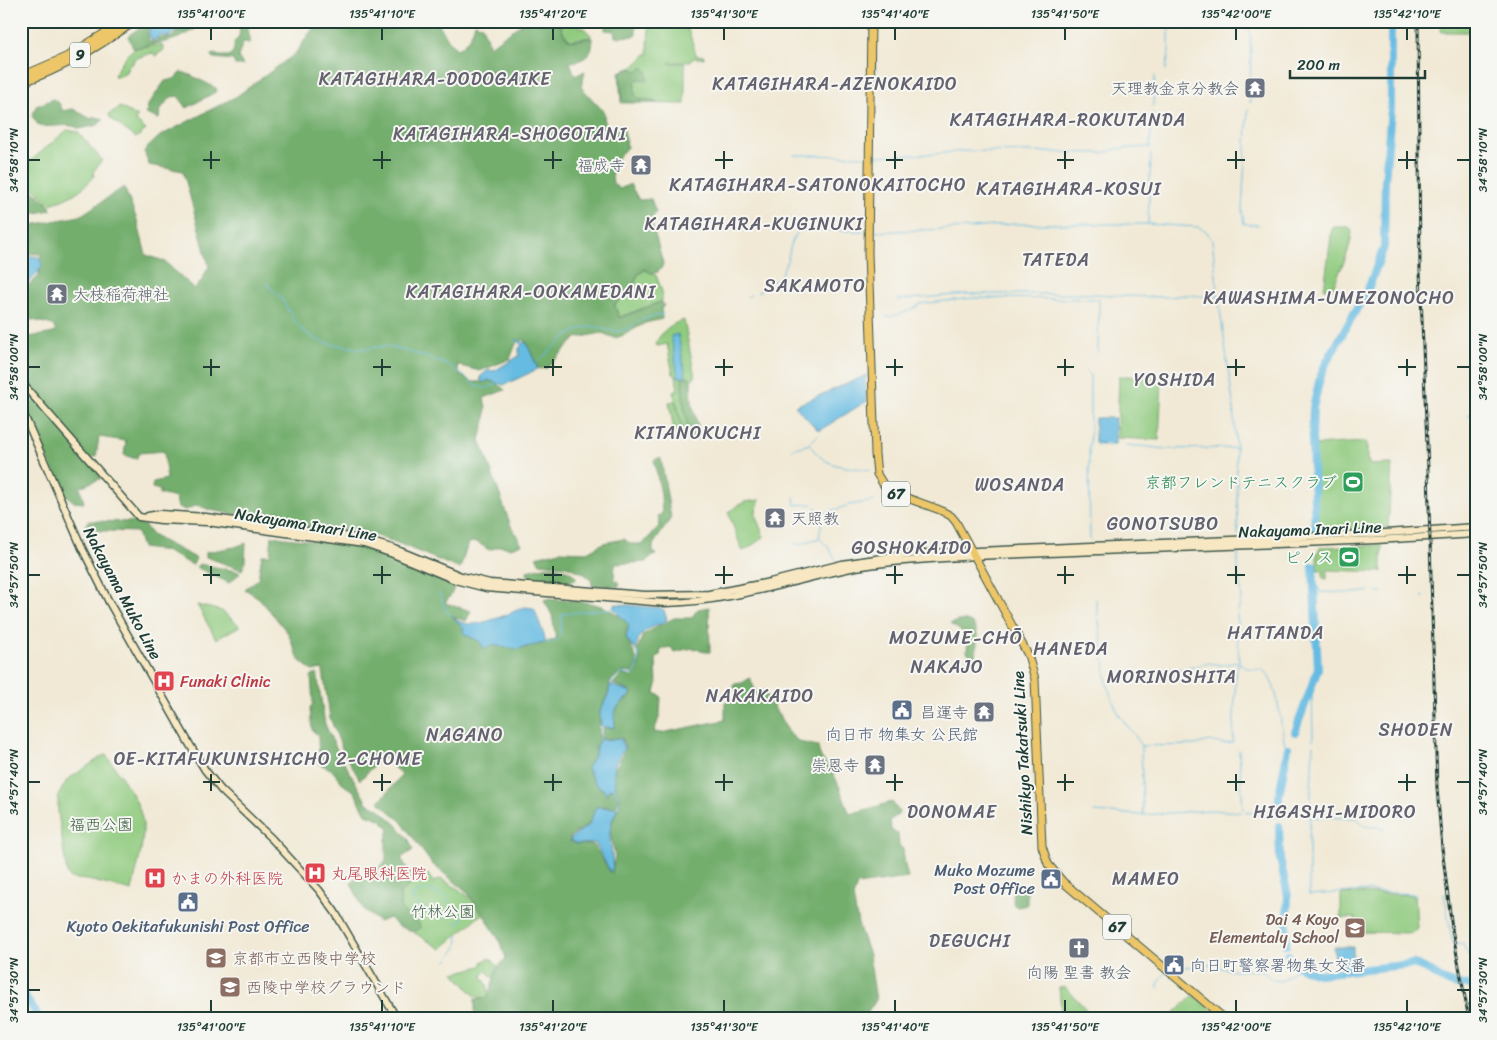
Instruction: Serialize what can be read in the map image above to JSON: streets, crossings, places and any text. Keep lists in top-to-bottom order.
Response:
{
  "streets": {
    "highway": ["9"],
    "main road": [
      "67",
      "Nakayama Inari Line",
      "Nakayama Muko Line",
      "Nishikyo Takatsuki Line"
    ]
  },
  "crossings": [
    ["Nakayama Inari Line", "Nishikyo Takatsuki Line"]
  ],
  "districts": [
    "KATAGIHARA-DODOGAIKE",
    "KATAGIHARA-AZENOKAIDO",
    "KATAGIHARA-ROKUTANDA",
    "KATAGIHARA-SHOGOTANI",
    "KATAGIHARA-SATONOKAITOCHO",
    "KATAGIHARA-KOSUI",
    "KATAGIHARA-KUGINUKI",
    "TATEDA",
    "SAKAMOTO",
    "KATAGIHARA-OOKAMEDANI",
    "KAWASHIMA-UMEZONOCHO",
    "YOSHIDA",
    "KITANOKUCHI",
    "WOSANDA",
    "GONOTSUBO",
    "GOSHOKAIDO",
    "HATTANDA",
    "MOZUME-CHŌ",
    "HANEDA",
    "NAKAJO",
    "MORINOSHITA",
    "NAKAKAIDO",
    "SHODEN",
    "NAGANO",
    "OE-KITAFUKUNISHICHO 2-CHOME",
    "DONOMAE",
    "HIGASHI-MIDORO",
    "MAMEO",
    "DEGUCHI"
  ],
  "parks": ["福西公園", "竹林公園"],
  "places": {
    "temple": [
      "天理教金京分教会",
      "福成寺",
      "大枝稲荷神社",
      "天照教",
      "昌運寺",
      "崇恩寺"
    ],
    "sports": ["京都フレンドテニスクラブ", "ピノス"],
    "hospital": ["Funaki Clinic", "丸尾眼科医院", "かまの外科医院"],
    "public building": [
      "向日市 物集女 公民館",
      "Muko Mozume Post Office",
      "Kyoto Oekitafukunishi Post Office",
      "向日町警察署物集女交番"
    ],
    "school or university": ["Dai 4 Koyo Elementaly School", "京都市立西陵中学校", "西陵中学校グラウンド"],
    "church": ["向陽 聖書 教会"]
  },
  "scale_bar": "200 m",
  "coordinates": [
    "135°41'00\"E",
    "135°41'10\"E",
    "135°41'20\"E",
    "135°41'30\"E",
    "135°41'40\"E",
    "135°41'50\"E",
    "135°42'00\"E",
    "135°42'10\"E",
    "34°58'10\"N",
    "34°58'00\"N",
    "34°57'50\"N",
    "34°57'40\"N",
    "34°57'30\"N"
  ]
}
